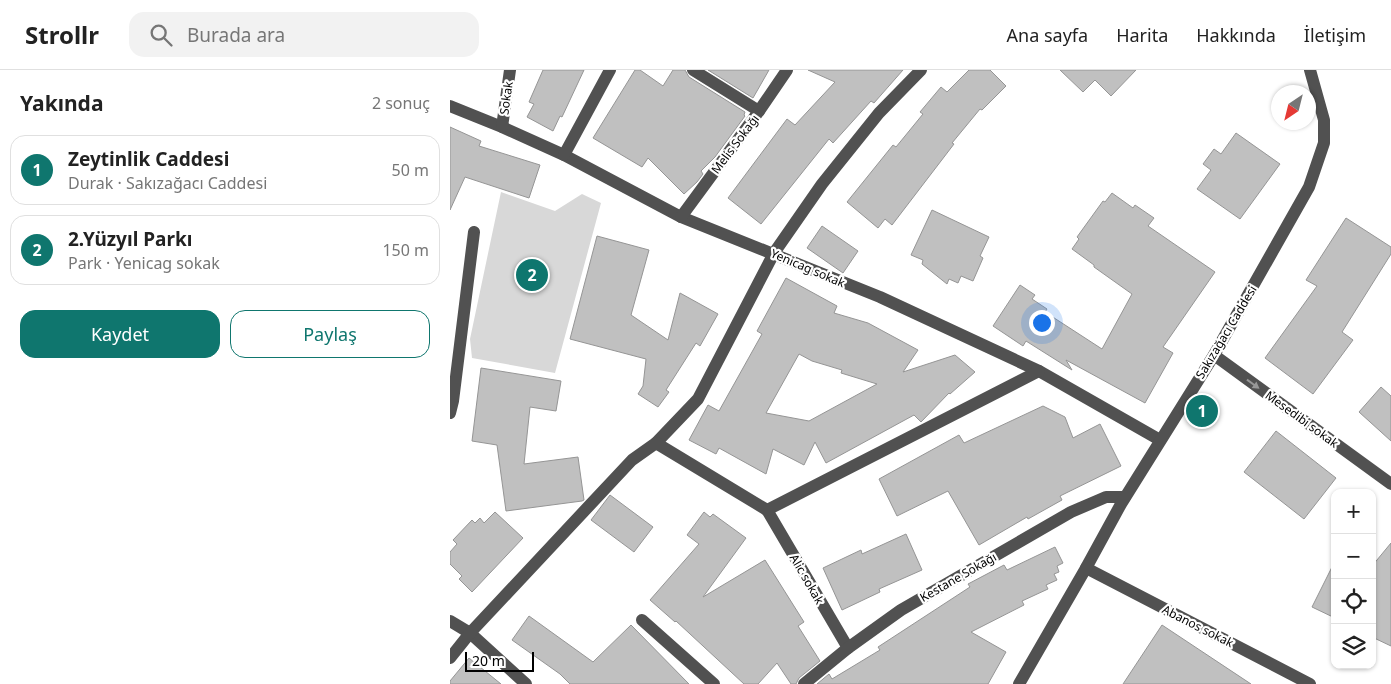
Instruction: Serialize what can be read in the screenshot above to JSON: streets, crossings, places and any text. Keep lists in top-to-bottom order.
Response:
{
  "streets": {
    "street": [
      "Sokak",
      "Melis Sokağı",
      "Yenicag sokak",
      "Sakızağacı Caddesi",
      "Mesedibi sokak",
      "Kestane Sokağı",
      "Alic sokak",
      "Abanos sokak"
    ]
  },
  "crossings": [
    ["Sokak", "Yenicag sokak"],
    ["Melis Sokağı", "Yenicag sokak"],
    ["Yenicag sokak", "Sakızağacı Caddesi"],
    ["Sakızağacı Caddesi", "Mesedibi sokak"],
    ["Sakızağacı Caddesi", "Kestane Sokağı"],
    ["Sakızağacı Caddesi", "Abanos sokak"],
    ["Kestane Sokağı", "Alic sokak"]
  ],
  "one_way": ["Mesedibi sokak"],
  "scale_bar": "20 m",
  "north": "bottom left",
  "page": {
    "header": "Strollr",
    "search": "Burada ara",
    "nav": [
      "Ana sayfa",
      "Harita",
      "Hakkında",
      "İletişim"
    ],
    "heading": ["Yakında", "2 sonuç"],
    "list": [
      {
        "mark": "1",
        "name": "Zeyti̇nli̇k Caddesi̇",
        "note": "Durak · Sakızağacı Caddesi",
        "value": "50 m"
      },
      {
        "mark": "2",
        "name": "2.Yüzyıl Parkı",
        "note": "Park · Yenicag sokak",
        "value": "150 m"
      }
    ],
    "pins": ["2", "1"],
    "buttons": ["Kaydet", "Paylaş"],
    "map_buttons": ["+", "−"],
    "scale": "20 m"
  }
}
